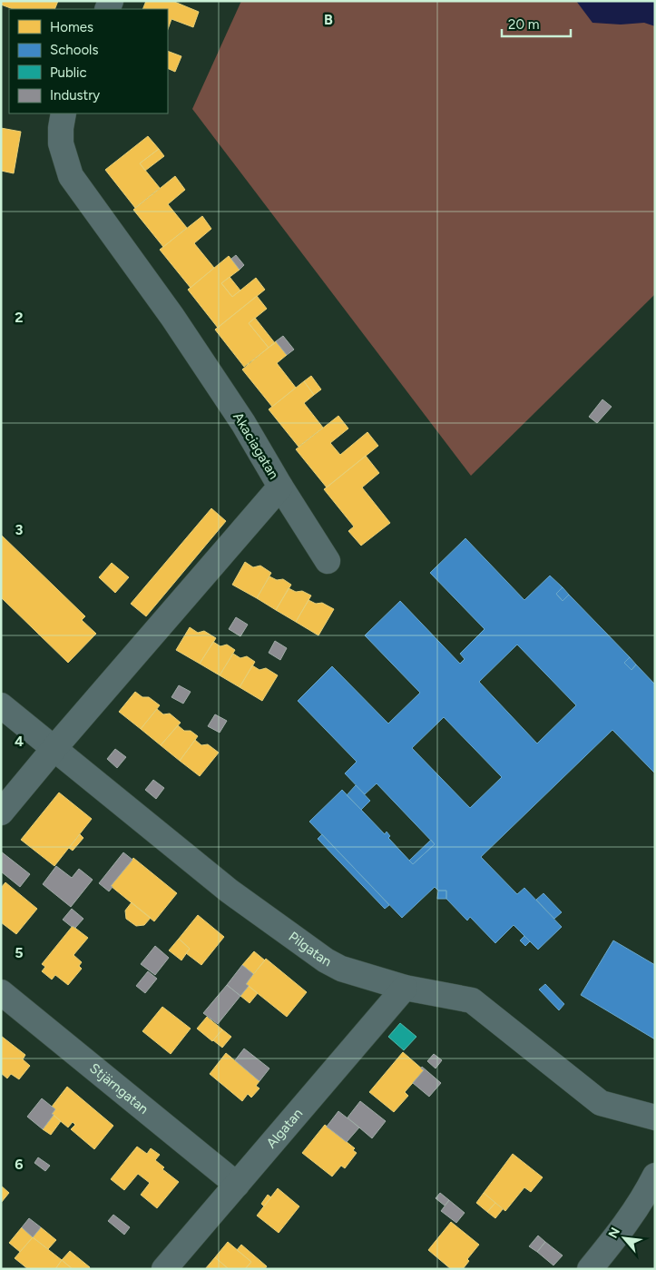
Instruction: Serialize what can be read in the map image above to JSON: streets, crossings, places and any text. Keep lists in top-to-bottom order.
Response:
{
  "streets": {
    "street": [
      "Akaciagatan",
      "Pilgatan",
      "Stjärngatan",
      "Algatan"
    ]
  },
  "crossings": [
    ["Akaciagatan", "Pilgatan"],
    ["Pilgatan", "Algatan"],
    ["Stjärngatan", "Algatan"]
  ],
  "legend": [
    "Homes",
    "Schools",
    "Public",
    "Industry"
  ],
  "scale_bar": "20 m",
  "north": "top left",
  "grid": {
    "columns": ["B"],
    "rows": [
      "2",
      "3",
      "4",
      "5",
      "6"
    ]
  }
}
